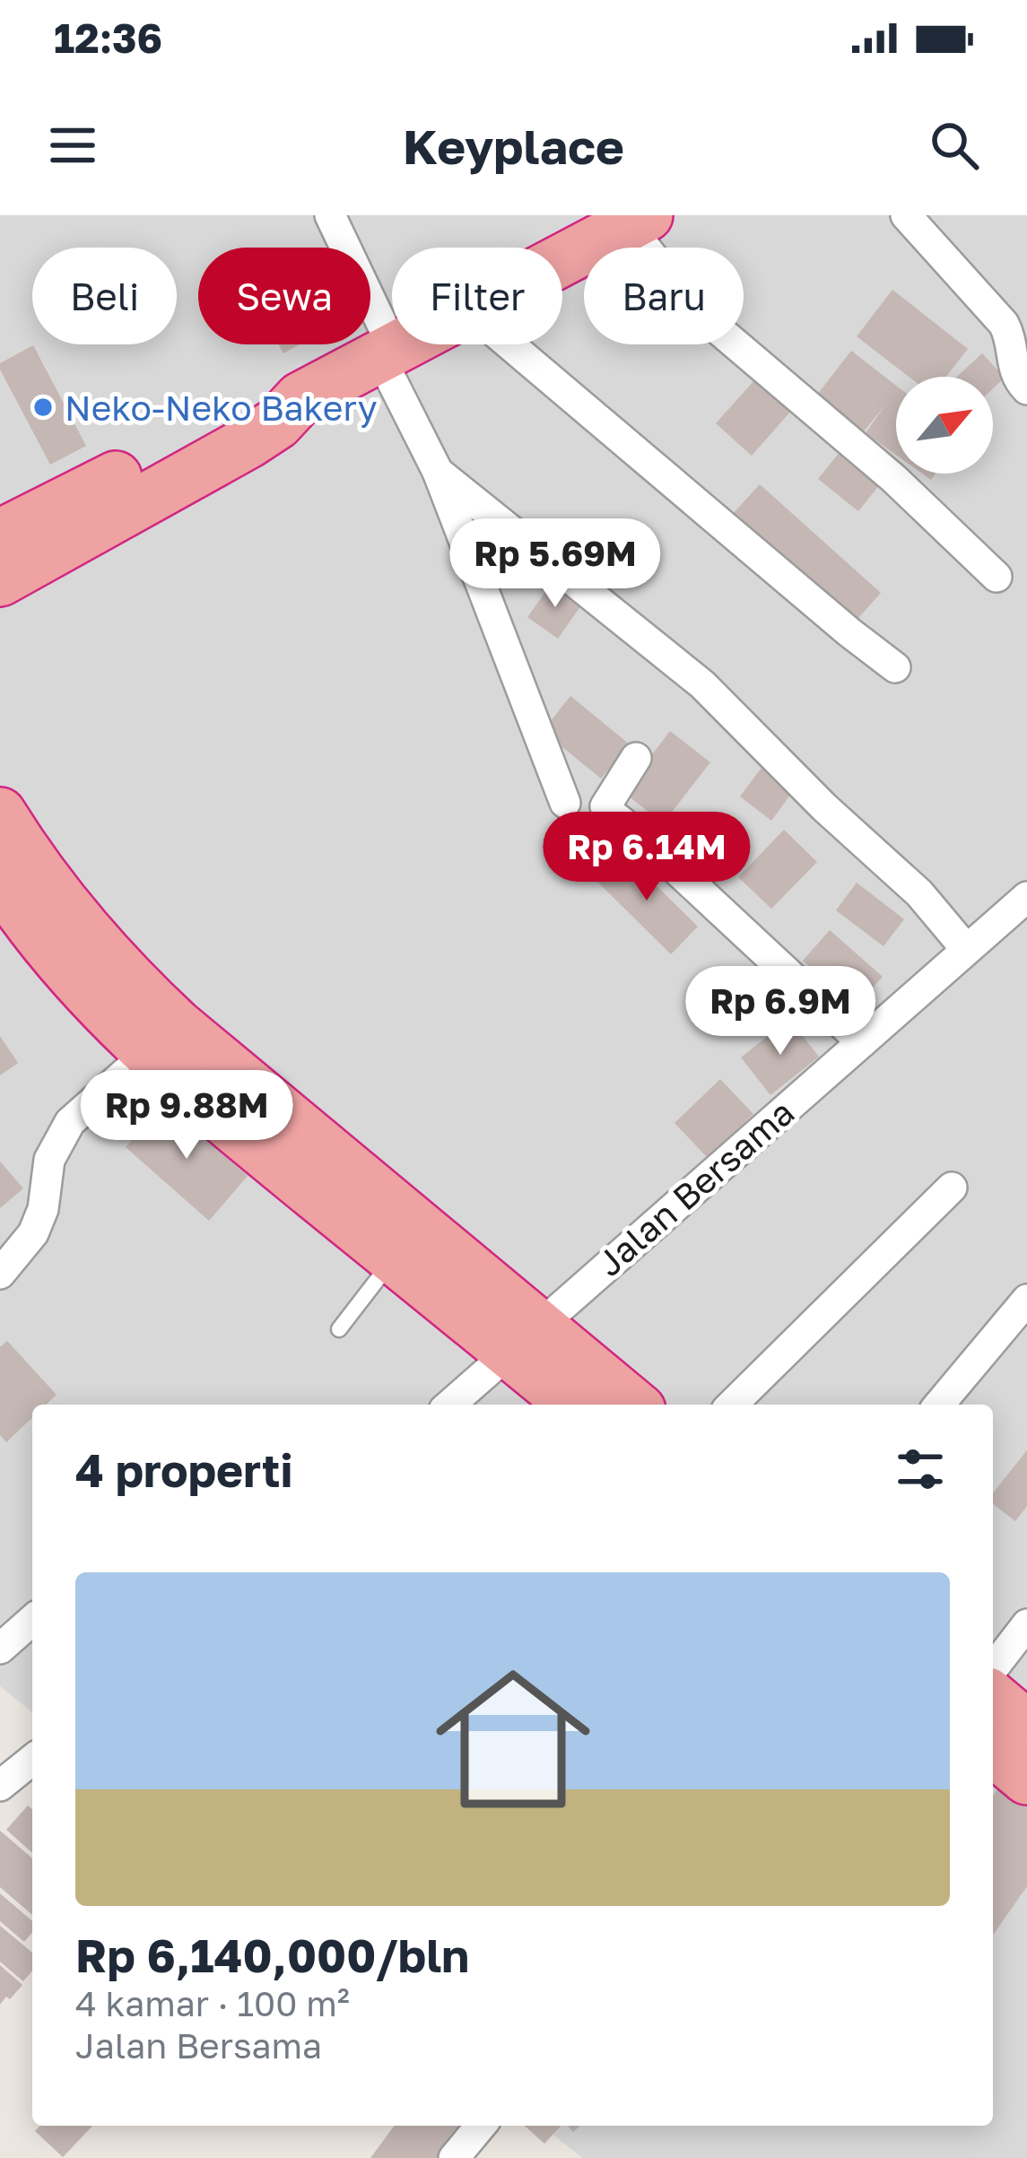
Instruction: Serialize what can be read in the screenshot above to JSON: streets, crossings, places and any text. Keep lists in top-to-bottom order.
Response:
{
  "streets": {
    "street": ["Jalan Bersama"]
  },
  "places": ["Neko-Neko Bakery"],
  "north": "top right",
  "page": {
    "status": "12:36",
    "header": "Keyplace",
    "chip": [
      "Beli",
      "Sewa",
      "Filter",
      "Baru"
    ],
    "price": [
      "Rp 5.69M",
      "Rp 6.14M",
      "Rp 6.9M",
      "Rp 9.88M"
    ],
    "heading": "4 properti",
    "list": [
      {
        "name": "Rp 6,140,000/bln",
        "note": "4 kamar · 100 m² · Jalan Bersama"
      }
    ]
  }
}
